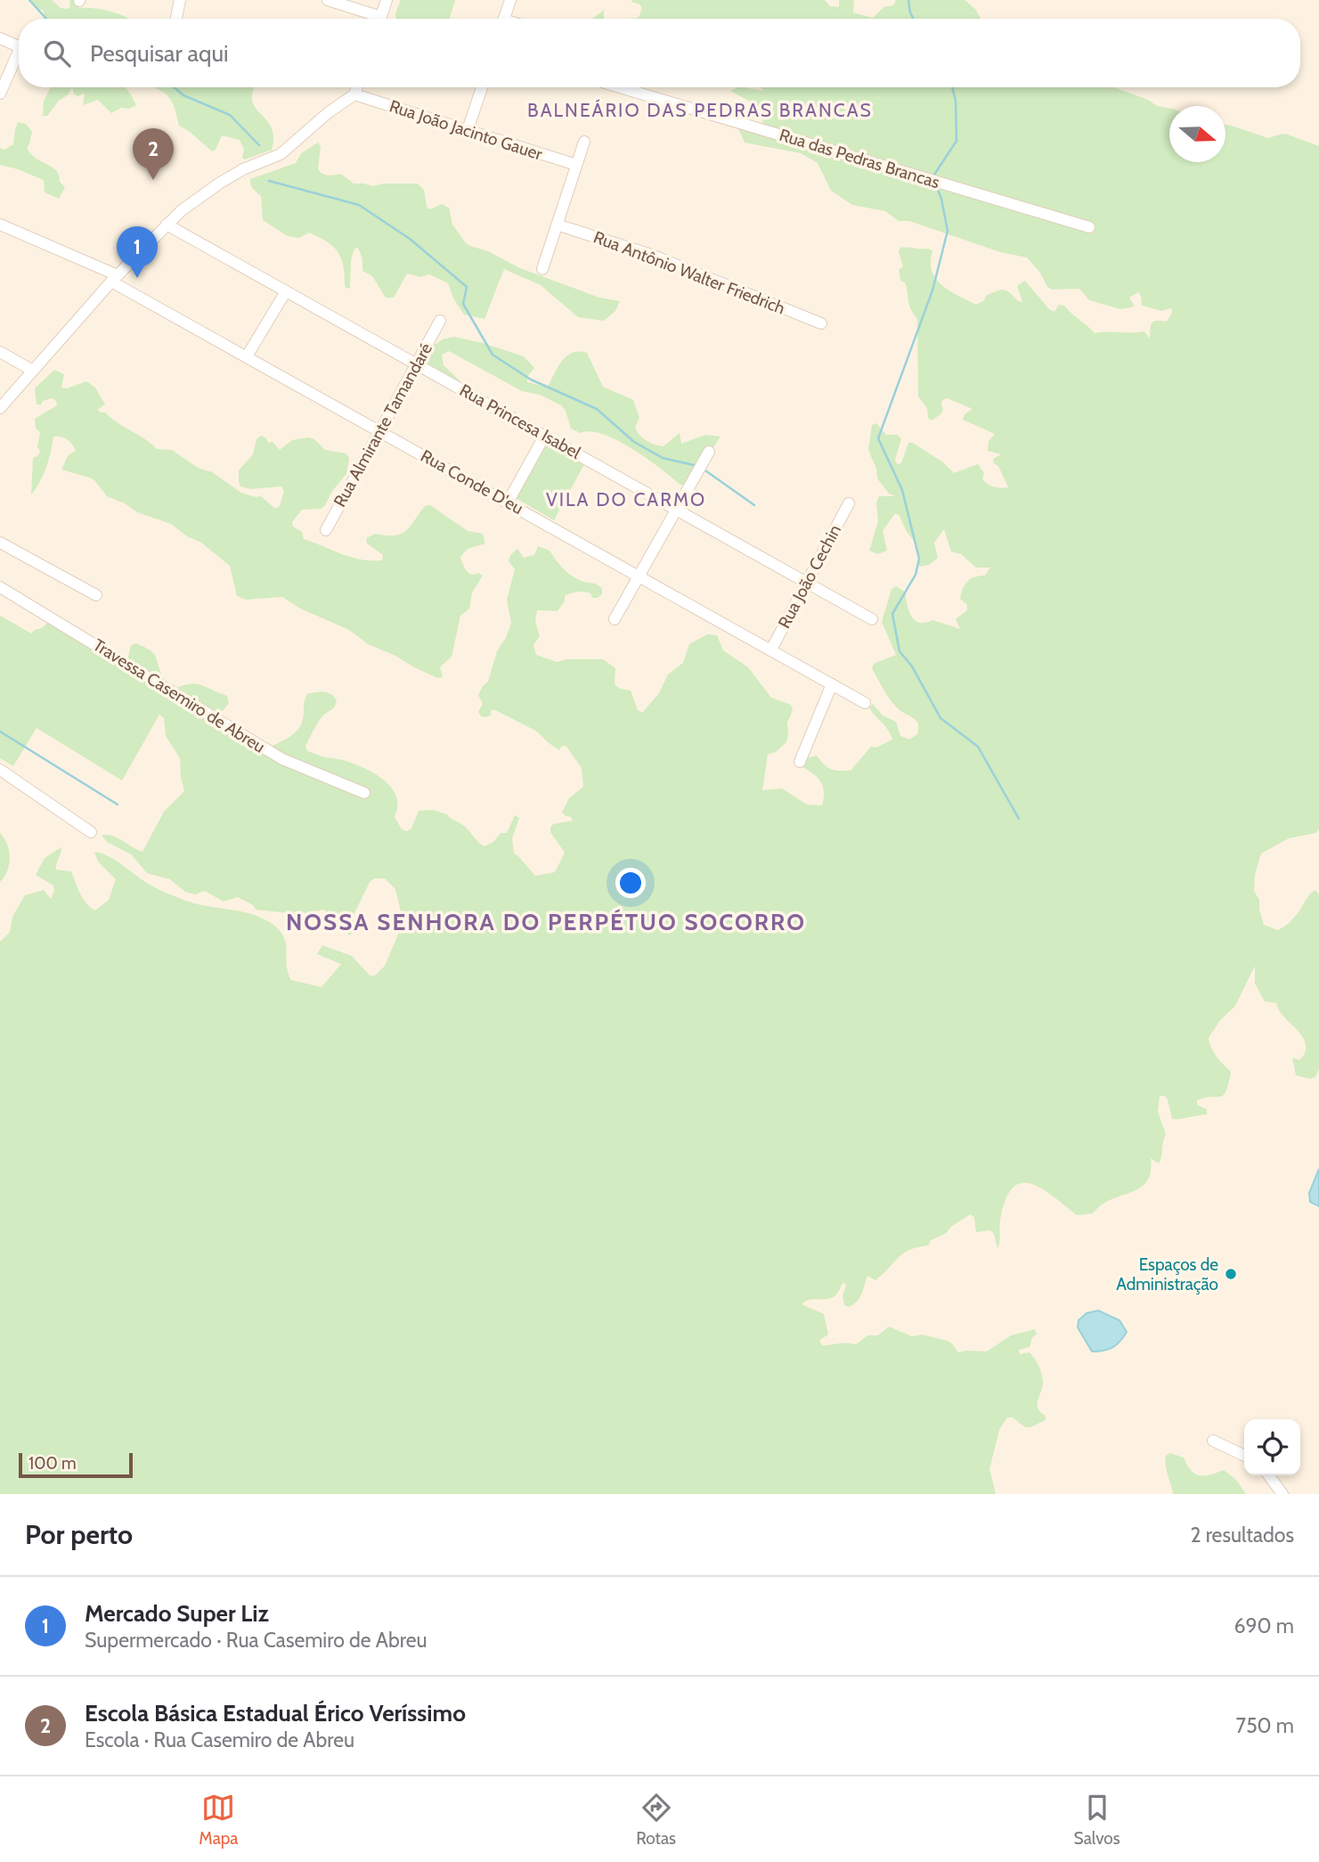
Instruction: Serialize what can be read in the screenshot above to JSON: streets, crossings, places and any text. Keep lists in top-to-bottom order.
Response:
{
  "streets": {
    "street": [
      "Rua João Jacinto Gauer",
      "Rua das Pedras Brancas",
      "Rua Antônio Walter Friedrich",
      "Rua Princesa Isabel",
      "Rua Almirante Tamandaré",
      "Rua Conde D'eu",
      "Rua João Cechin",
      "Travessa Casemiro de Abreu"
    ]
  },
  "crossings": [
    ["Rua Princesa Isabel", "Rua Almirante Tamandaré"],
    ["Rua Princesa Isabel", "Rua João Cechin"],
    ["Rua Almirante Tamandaré", "Rua Conde D'eu"],
    ["Rua Conde D'eu", "Rua João Cechin"]
  ],
  "districts": ["BALNEÁRIO DAS PEDRAS BRANCAS", "VILA DO CARMO", "NOSSA SENHORA DO PERPÉTUO SOCORRO"],
  "places": ["Espaços de Administração"],
  "scale_bar": "100 m",
  "north": "right",
  "page": {
    "search": "Pesquisar aqui",
    "pins": ["2", "1"],
    "scale": "100 m",
    "heading": ["Por perto", "2 resultados"],
    "list": [
      {
        "mark": "1",
        "name": "Mercado Super Liz",
        "note": "Supermercado · Rua Casemiro de Abreu",
        "value": "690 m"
      },
      {
        "mark": "2",
        "name": "Escola Básica Estadual Érico Veríssimo",
        "note": "Escola · Rua Casemiro de Abreu",
        "value": "750 m"
      }
    ],
    "nav": ["Mapa", "Rotas", "Salvos"]
  }
}
